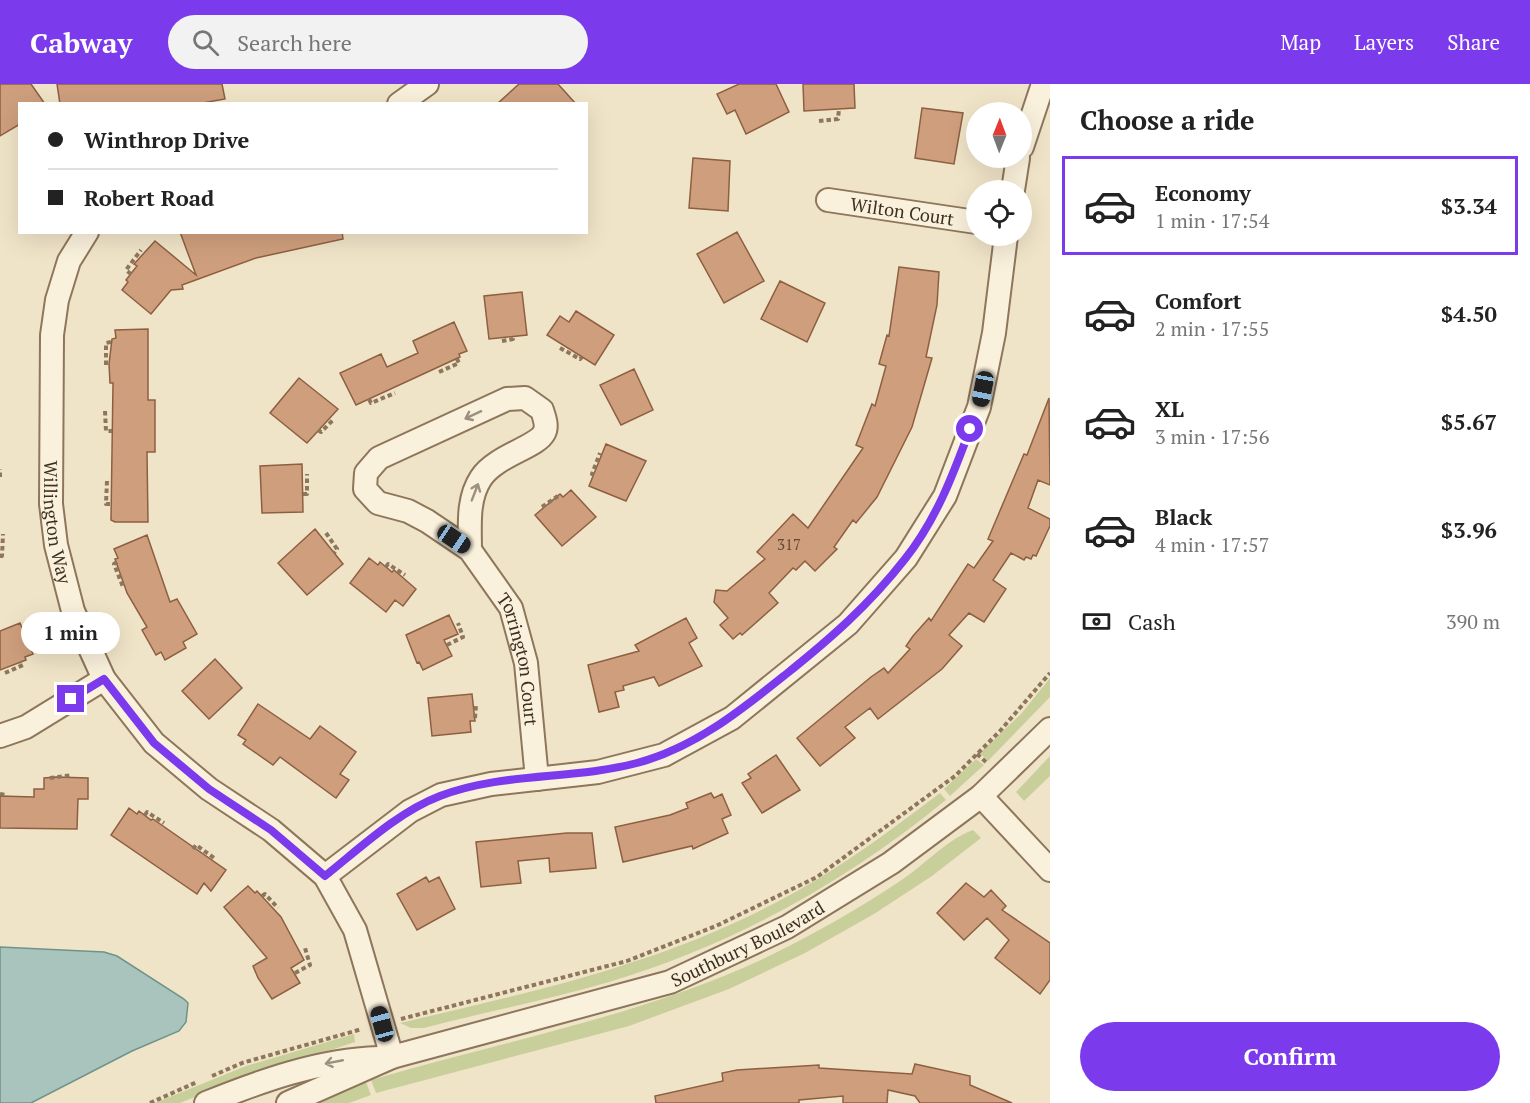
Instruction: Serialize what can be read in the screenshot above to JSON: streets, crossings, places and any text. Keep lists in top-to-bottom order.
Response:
{
  "streets": {
    "street": [
      "Wilton Court",
      "Willington Way",
      "Torrington Court",
      "Southbury Boulevard"
    ]
  },
  "crossings": [
    ["Willington Way", "Southbury Boulevard"]
  ],
  "house_numbers": ["317"],
  "north": "top",
  "page": {
    "header": "Cabway",
    "search": "Search here",
    "nav": ["Map", "Layers", "Share"],
    "heading": "Choose a ride",
    "banner": ["Winthrop Drive", "Robert Road"],
    "list": [
      {
        "name": "Economy",
        "note": "1 min · 17:54",
        "value": "$3.34"
      },
      {
        "name": "Comfort",
        "note": "2 min · 17:55",
        "value": "$4.50"
      },
      {
        "name": "XL",
        "note": "3 min · 17:56",
        "value": "$5.67"
      },
      {
        "name": "Black",
        "note": "4 min · 17:57",
        "value": "$3.96"
      }
    ],
    "pay": ["Cash", "390 m"],
    "bubble": "1 min",
    "buttons": "Confirm"
  }
}
